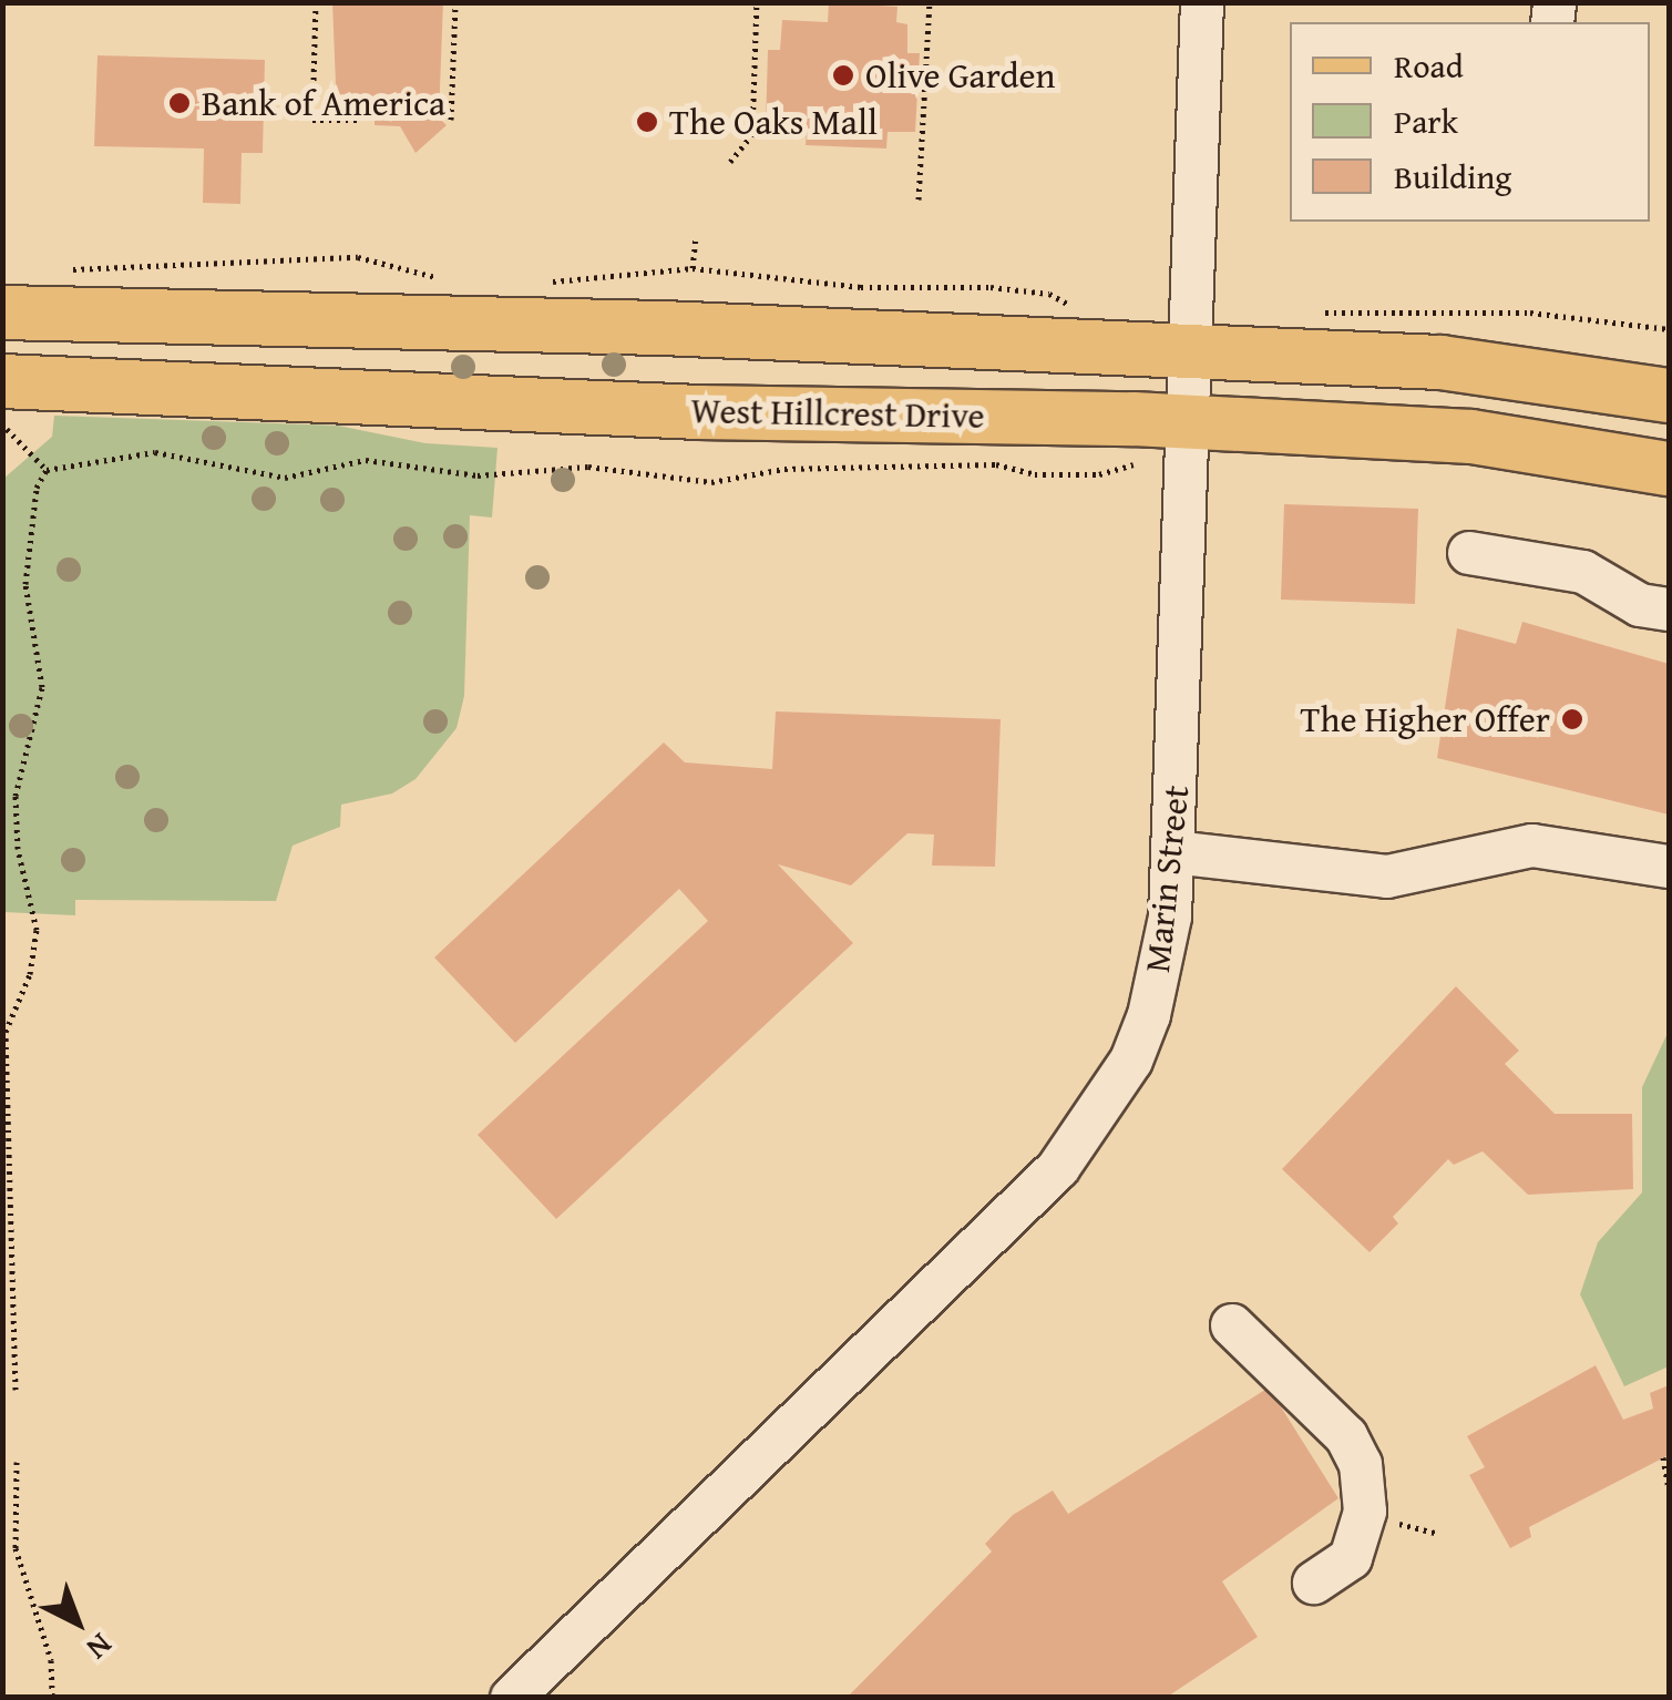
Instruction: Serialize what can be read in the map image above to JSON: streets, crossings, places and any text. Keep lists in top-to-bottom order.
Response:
{
  "streets": {
    "main road": ["West Hillcrest Drive"],
    "street": ["Marin Street"]
  },
  "crossings": [
    ["West Hillcrest Drive", "Marin Street"]
  ],
  "places": [
    "Olive Garden",
    "Bank of America",
    "The Oaks Mall",
    "The Higher Offer"
  ],
  "legend": ["Road", "Park", "Building"],
  "north": "bottom right"
}
